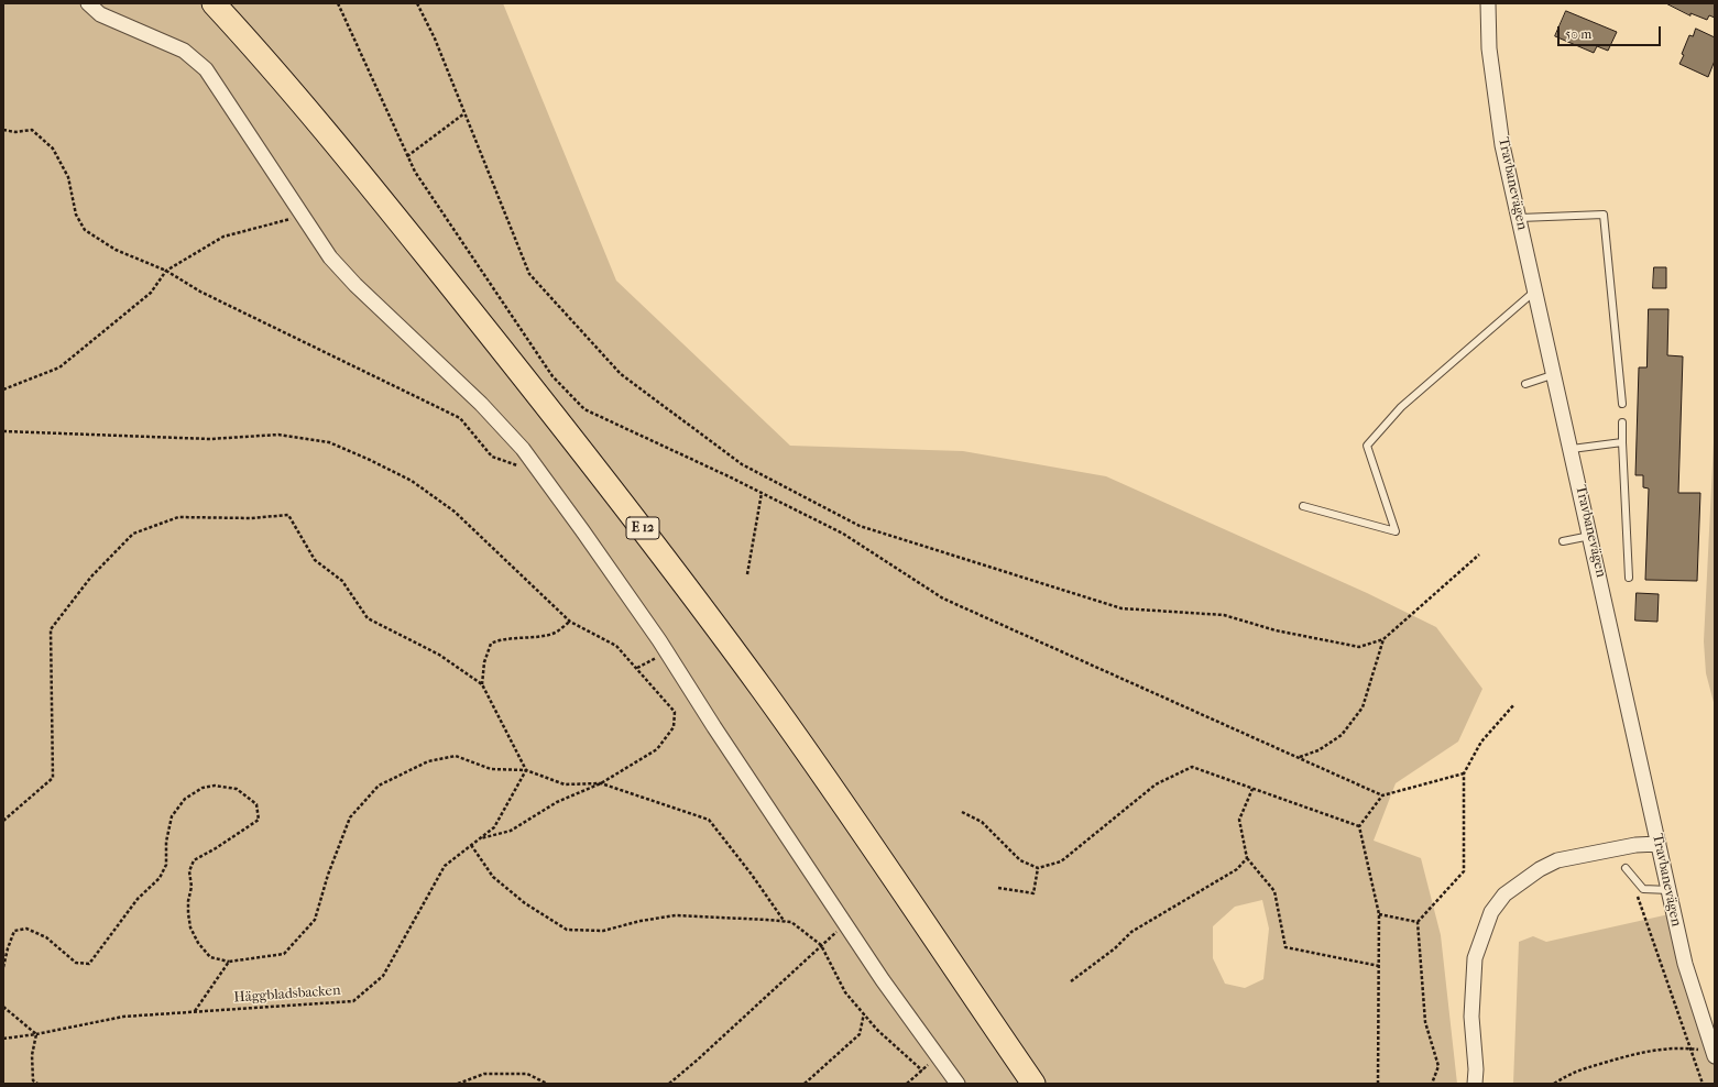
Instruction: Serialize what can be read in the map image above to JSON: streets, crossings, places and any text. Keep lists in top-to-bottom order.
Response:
{
  "streets": {
    "highway": ["E 12"],
    "street": ["Travbanevägen"],
    "path": ["Häggbladsbacken"]
  },
  "scale_bar": "50 m"
}
